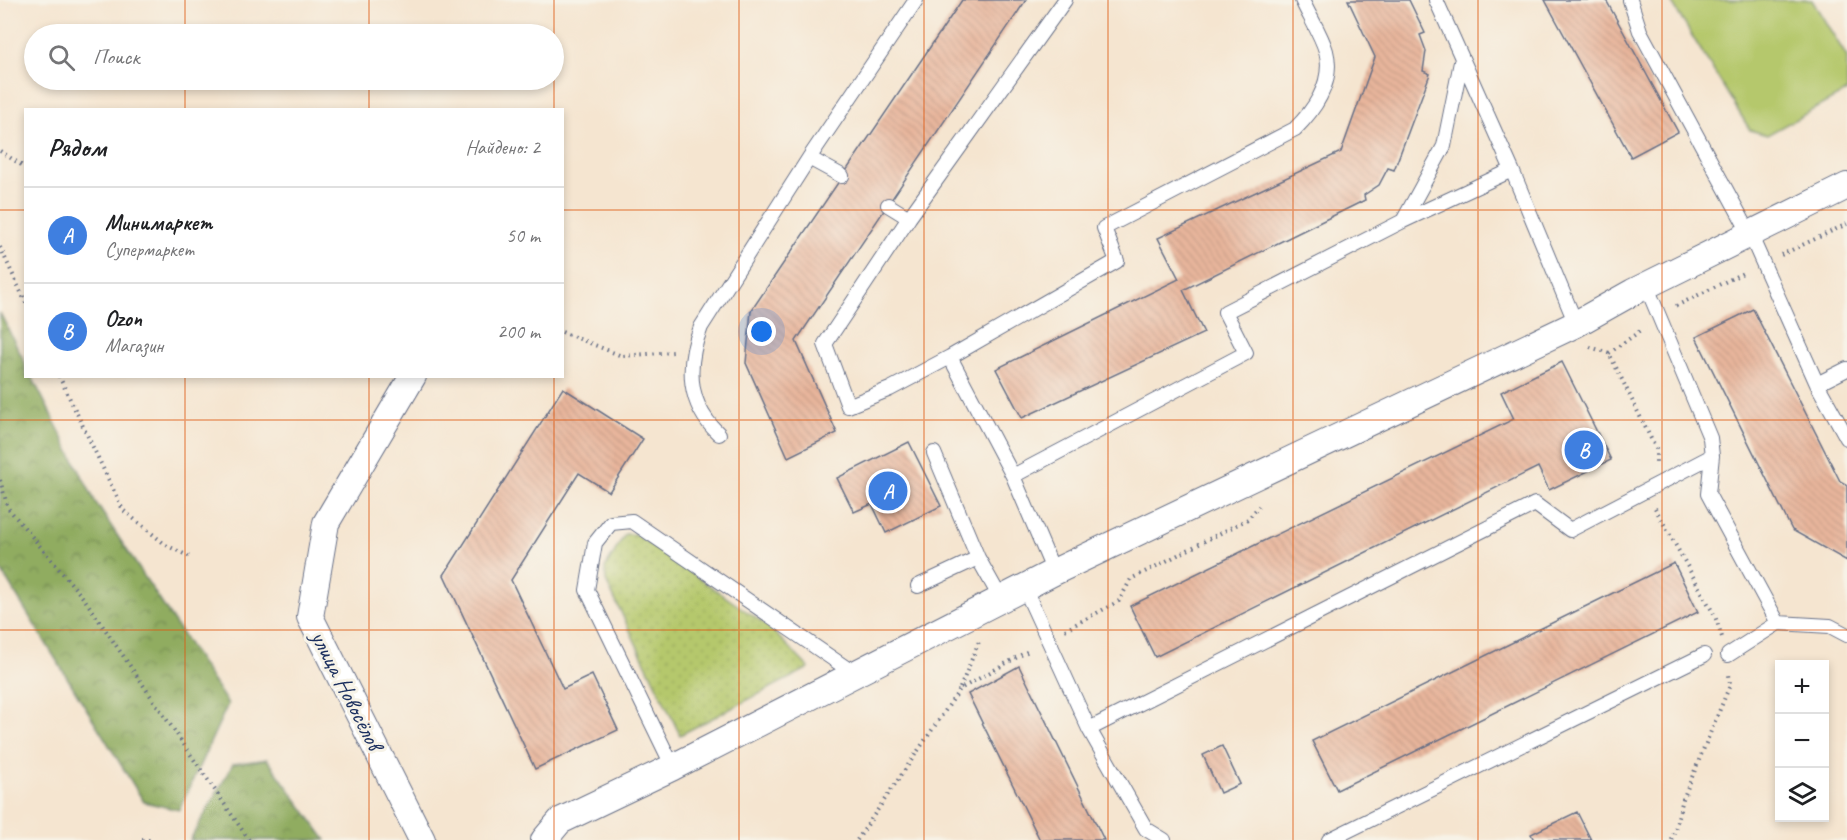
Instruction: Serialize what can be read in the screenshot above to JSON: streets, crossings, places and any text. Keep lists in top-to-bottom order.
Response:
{
  "streets": {
    "street": ["улица Новосёлов"]
  },
  "page": {
    "search": "Поиск",
    "heading": ["Рядом", "Найдено: 2"],
    "list": [
      {
        "mark": "A",
        "name": "Минимаркет",
        "note": "Супермаркет",
        "value": "50 m"
      },
      {
        "mark": "B",
        "name": "Ozon",
        "note": "Магазин",
        "value": "200 m"
      }
    ],
    "pins": ["B", "A"],
    "map_buttons": ["+", "−"]
  }
}
